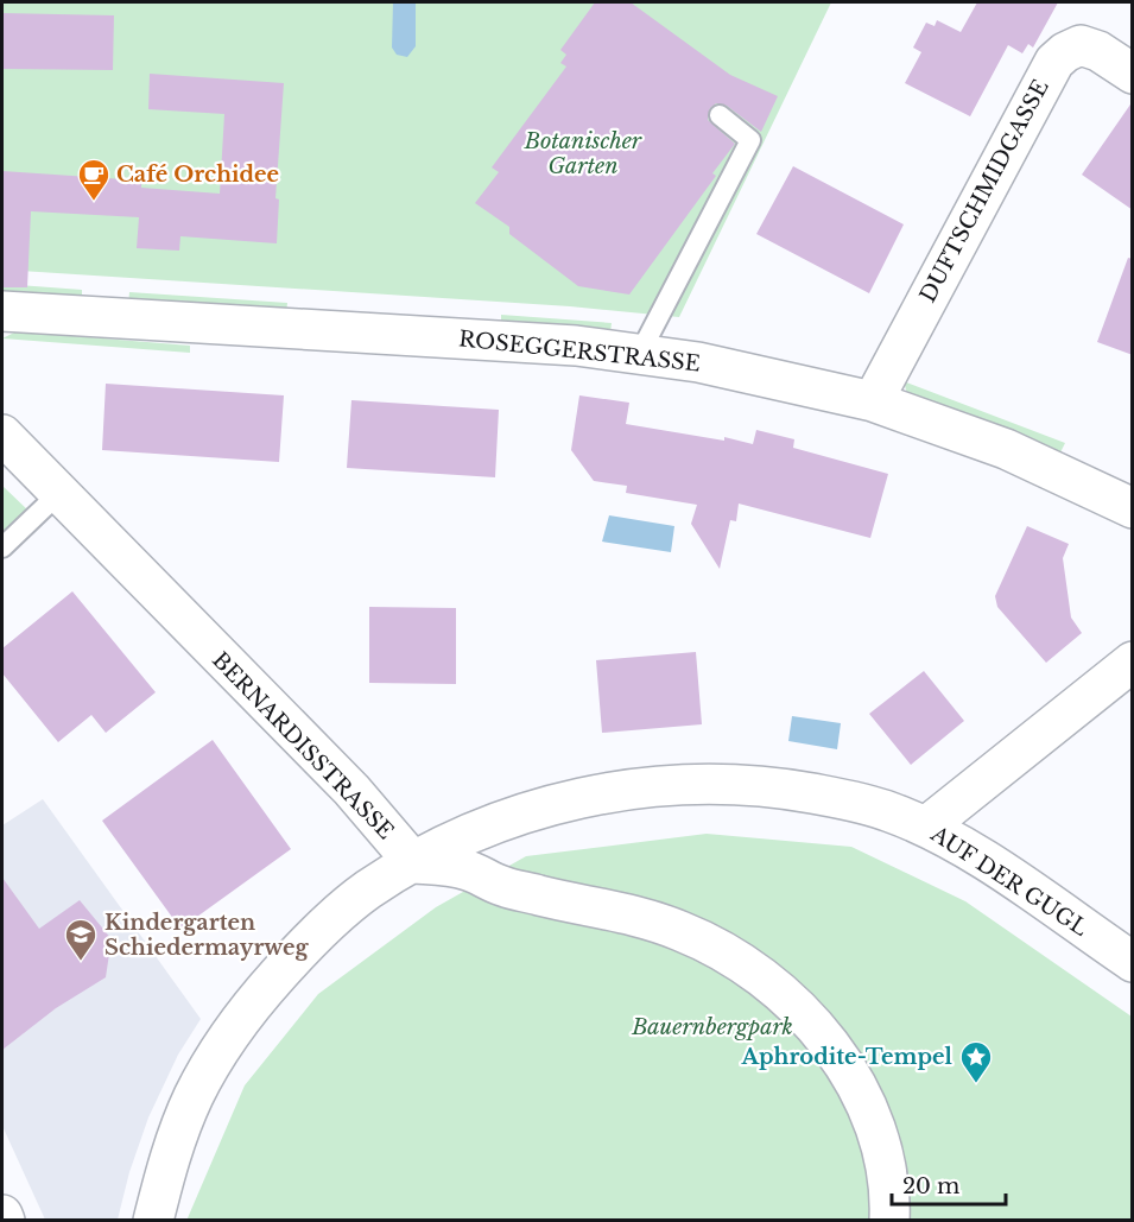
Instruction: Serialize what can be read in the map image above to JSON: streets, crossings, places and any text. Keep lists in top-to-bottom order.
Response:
{
  "streets": {
    "street": [
      "DUFTSCHMIDGASSE",
      "ROSEGGERSTRASSE",
      "BERNARDISSTRASSE",
      "AUF DER GUGL"
    ]
  },
  "crossings": [
    ["DUFTSCHMIDGASSE", "ROSEGGERSTRASSE"],
    ["BERNARDISSTRASSE", "AUF DER GUGL"]
  ],
  "parks": ["Botanischer Garten", "Bauernbergpark"],
  "places": {
    "cafe": ["Café Orchidee"],
    "school or university": ["Kindergarten Schiedermayrweg"],
    "place": ["Aphrodite-Tempel"]
  },
  "scale_bar": "20 m"
}
